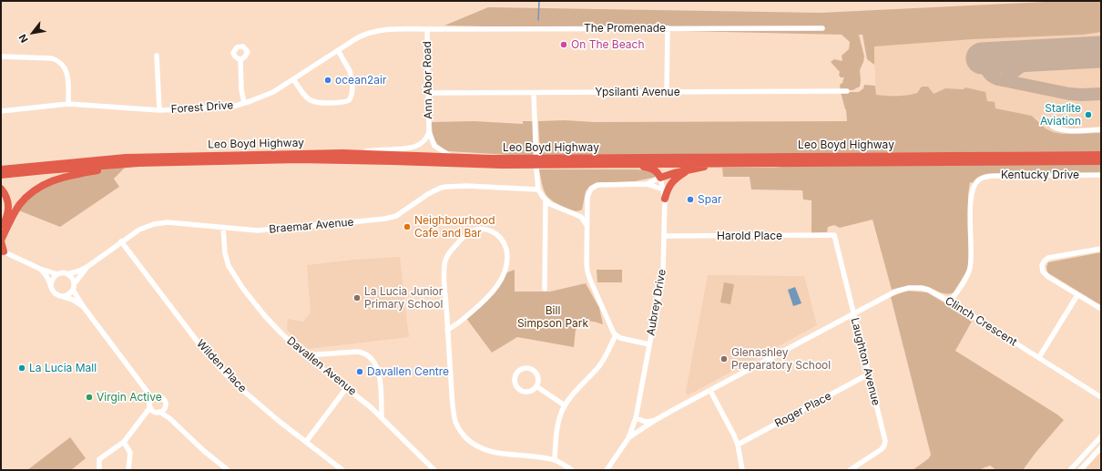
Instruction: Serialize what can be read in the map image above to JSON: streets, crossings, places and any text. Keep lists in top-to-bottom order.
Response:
{
  "streets": {
    "highway": ["Leo Boyd Highway"],
    "street": [
      "The Promenade",
      "Ann Abor Road",
      "Ypsilanti Avenue",
      "Forest Drive",
      "Kentucky Drive",
      "Braemar Avenue",
      "Harold Place",
      "Aubrey Drive",
      "Clinch Crescent",
      "Laughton Avenue",
      "Wilden Place",
      "Davallen Avenue",
      "Roger Place"
    ]
  },
  "crossings": [
    ["The Promenade", "Ann Abor Road"],
    ["The Promenade", "Forest Drive"],
    ["Ann Abor Road", "Ypsilanti Avenue"],
    ["Ann Abor Road", "Forest Drive"],
    ["Ann Abor Road", "Leo Boyd Highway"],
    ["Kentucky Drive", "Clinch Crescent"],
    ["Braemar Avenue", "Wilden Place"],
    ["Braemar Avenue", "Davallen Avenue"],
    ["Harold Place", "Aubrey Drive"],
    ["Harold Place", "Laughton Avenue"],
    ["Aubrey Drive", "Clinch Crescent"],
    ["Clinch Crescent", "Laughton Avenue"],
    ["Laughton Avenue", "Roger Place"]
  ],
  "parks": ["Bill Simpson Park"],
  "places": [
    "On The Beach",
    "ocean2air",
    "Starlite Aviation",
    "Spar",
    "Neighbourhood Cafe and Bar",
    "La Lucia Junior Primary School",
    "Glenashley Preparatory School",
    "La Lucia Mall",
    "Davallen Centre",
    "Virgin Active"
  ],
  "north": "bottom left"
}
